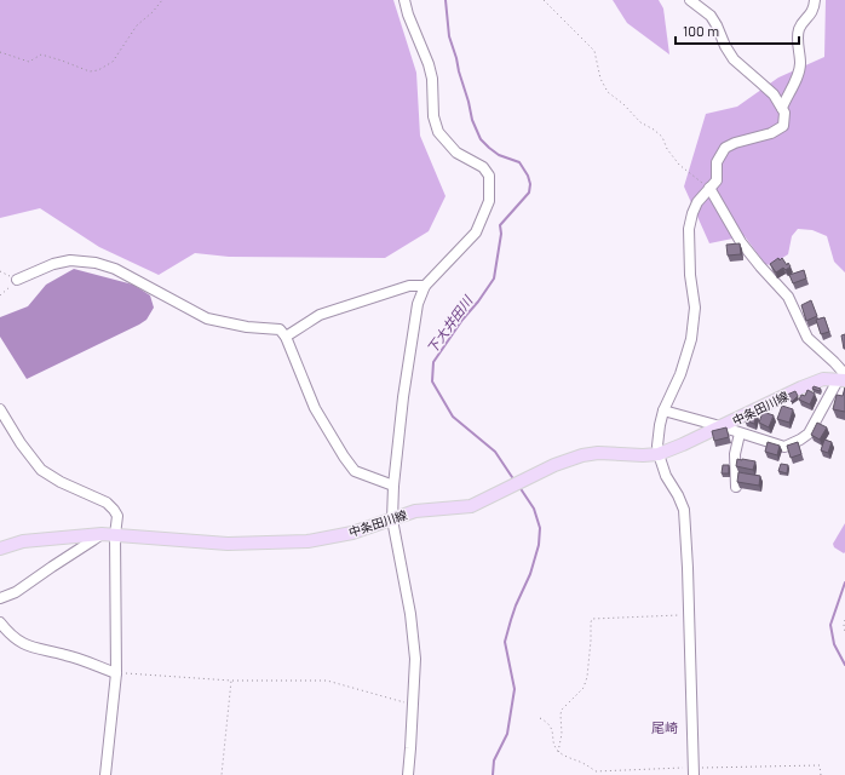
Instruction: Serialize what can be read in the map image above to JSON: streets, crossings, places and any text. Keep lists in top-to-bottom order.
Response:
{
  "streets": {
    "main road": ["中条田川線"]
  },
  "districts": ["尾崎"],
  "water": ["下大井田川"],
  "scale_bar": "100 m"
}
